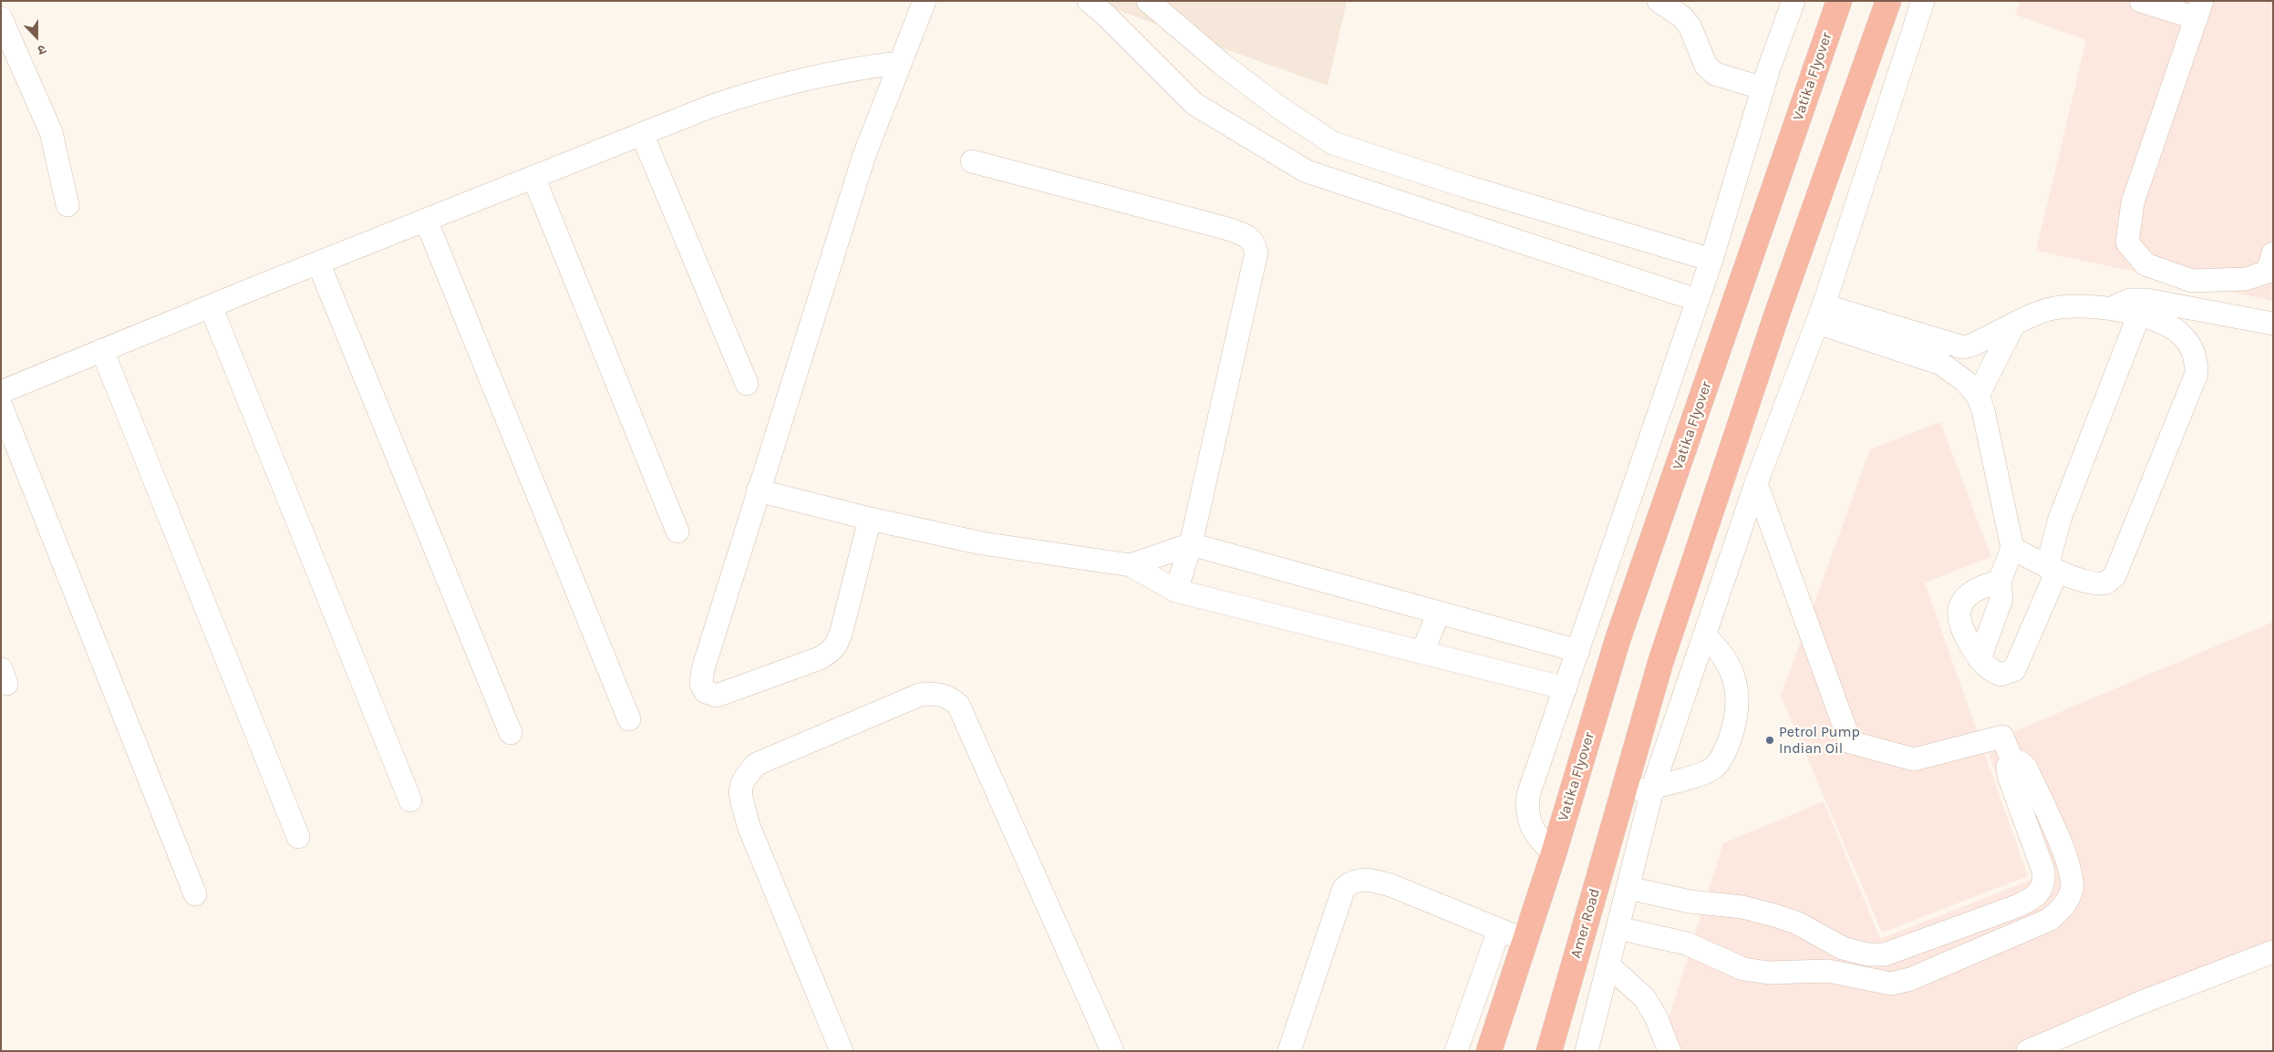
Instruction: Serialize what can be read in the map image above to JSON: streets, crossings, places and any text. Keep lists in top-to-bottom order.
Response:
{
  "streets": {
    "highway": ["Vatika Flyover", "Amer Road"]
  },
  "places": ["Petrol Pump Indian Oil"],
  "north": "bottom"
}
